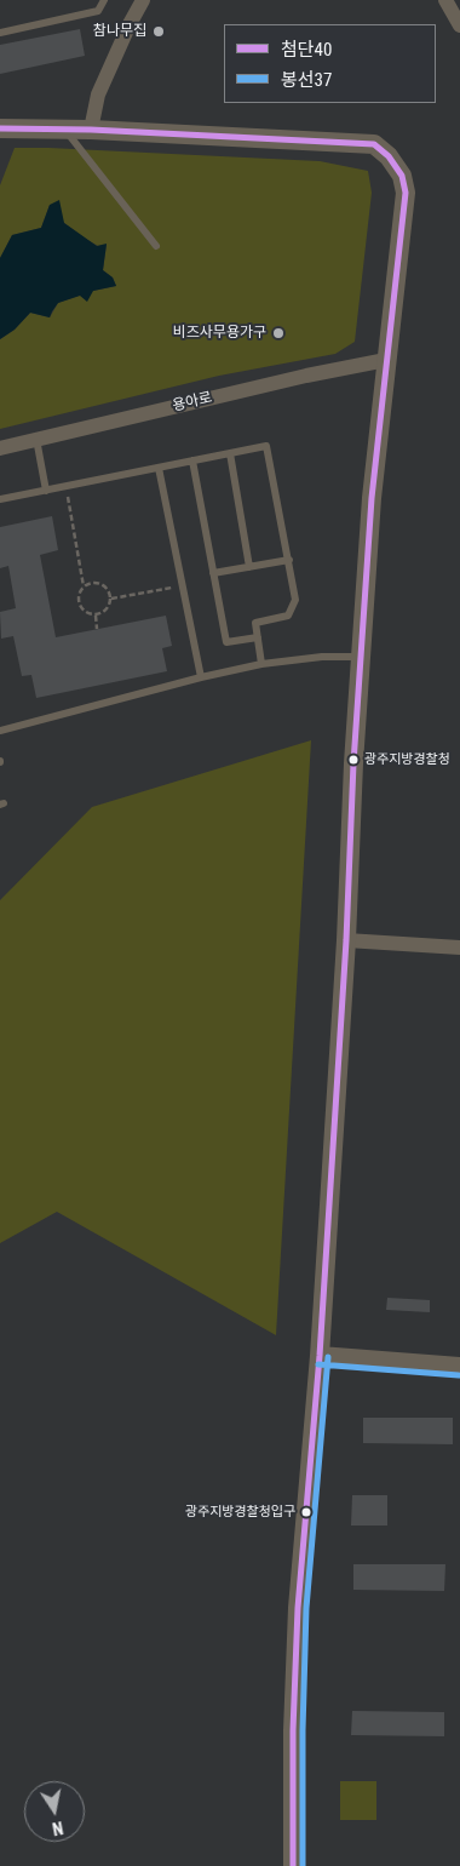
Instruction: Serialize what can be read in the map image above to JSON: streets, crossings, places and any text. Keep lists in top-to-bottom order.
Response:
{
  "streets": {
    "street": ["용아로"]
  },
  "places": [
    "참나무집",
    "비즈사무용가구",
    "광주지방경찰청",
    "광주지방경찰청입구"
  ],
  "lines": ["transit line 첨단40", "transit line 봉선37"],
  "legend": ["첨단40", "봉선37"],
  "north": "bottom"
}
